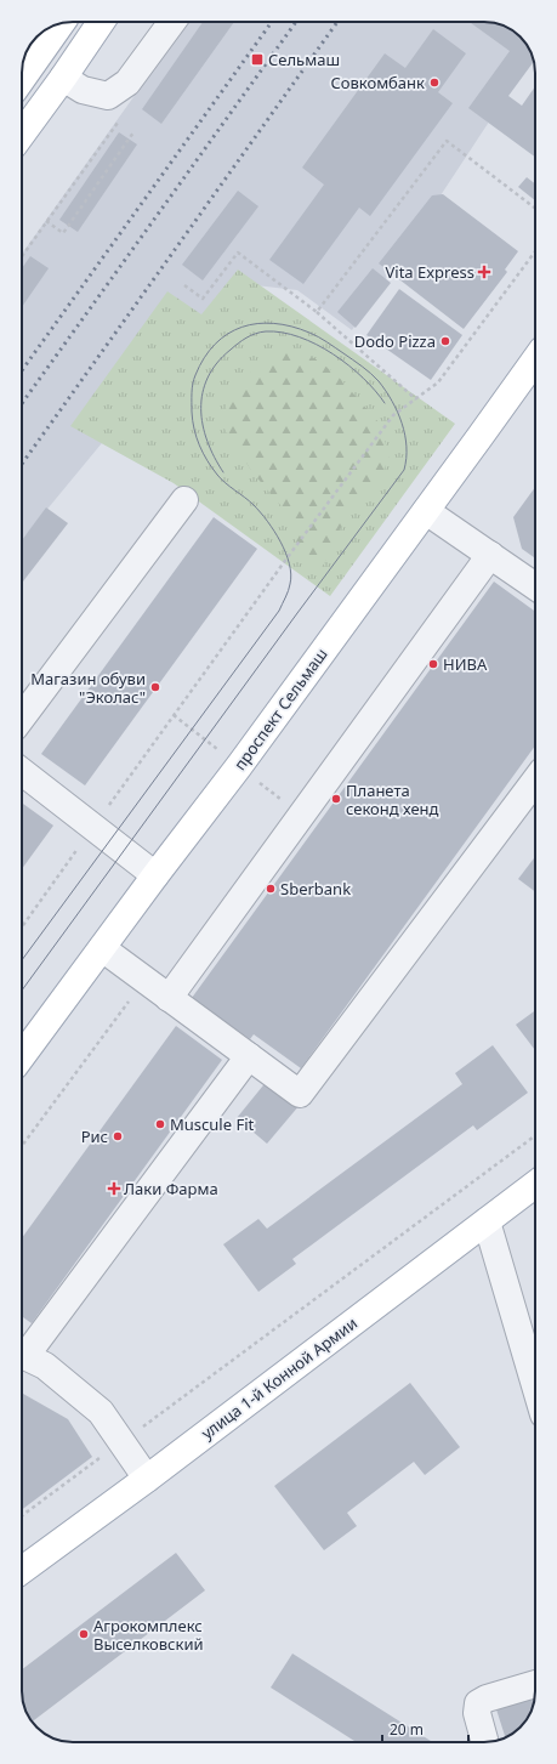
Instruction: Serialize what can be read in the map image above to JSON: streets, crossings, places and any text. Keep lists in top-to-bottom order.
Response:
{
  "streets": {
    "main road": ["проспект Сельмаш", "улица 1-й Конной Армии"]
  },
  "places": {
    "transit": ["Сельмаш"],
    "other": [
      "Совкомбанк",
      "Dodo Pizza",
      "НИВА",
      "Магазин обуви \"Эколас\"",
      "Планета секонд хенд",
      "Sberbank",
      "Muscule Fit",
      "Рис",
      "Агрокомплекс Выселковский"
    ],
    "health": ["Vita Express", "Лаки Фарма"]
  },
  "scale_bar": "20 m"
}
